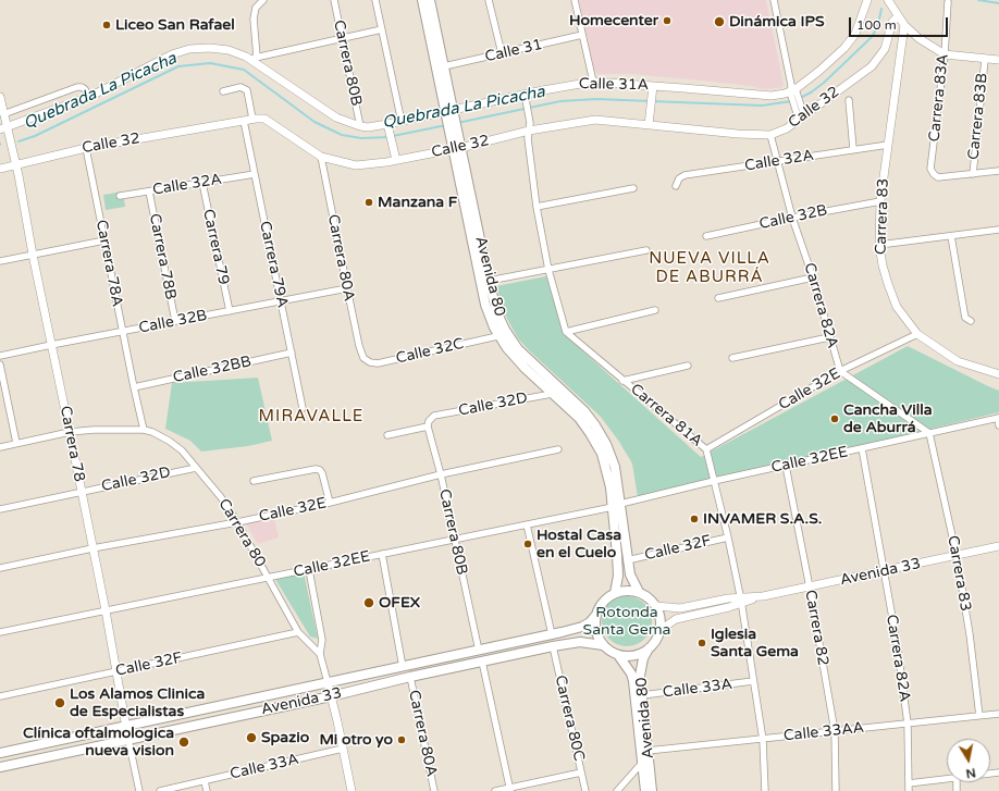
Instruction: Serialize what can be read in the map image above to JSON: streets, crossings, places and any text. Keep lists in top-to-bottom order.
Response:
{
  "streets": {
    "main road": ["Avenida 80", "Avenida 33"],
    "street": [
      "Calle 31",
      "Carrera 80B",
      "Calle 31A",
      "Carrera 83A",
      "Calle 32",
      "Carrera 83B",
      "Calle 32A",
      "Carrera 83",
      "Calle 32B",
      "Carrera 79",
      "Carrera 78B",
      "Carrera 80A",
      "Carrera 78A",
      "Carrera 79A",
      "Carrera 82A",
      "Calle 32C",
      "Calle 32BB",
      "Calle 32E",
      "Calle 32D",
      "Carrera 81A",
      "Carrera 78",
      "Calle 32EE",
      "Carrera 80",
      "Calle 32F",
      "Carrera 82",
      "Calle 33A",
      "Carrera 80C",
      "Calle 33AA"
    ]
  },
  "crossings": [
    ["Calle 31", "Avenida 80"],
    ["Carrera 80B", "Calle 31A"],
    ["Carrera 80B", "Calle 32E"],
    ["Carrera 80B", "Calle 32D"],
    ["Carrera 80B", "Calle 32EE"],
    ["Carrera 80B", "Avenida 33"],
    ["Calle 31A", "Avenida 80"],
    ["Calle 31A", "Carrera 78"],
    ["Carrera 83A", "Calle 32"],
    ["Carrera 83A", "Carrera 83B"],
    ["Calle 32", "Carrera 83B"],
    ["Calle 32", "Carrera 83"],
    ["Calle 32", "Carrera 80A"],
    ["Calle 32", "Carrera 78A"],
    ["Calle 32", "Carrera 79A"],
    ["Calle 32", "Avenida 80"],
    ["Calle 32", "Carrera 82A"],
    ["Calle 32", "Carrera 78"],
    ["Calle 32A", "Carrera 83"],
    ["Calle 32A", "Carrera 79"],
    ["Calle 32A", "Carrera 78B"],
    ["Calle 32A", "Carrera 79A"],
    ["Calle 32A", "Carrera 82A"],
    ["Carrera 83", "Calle 32B"],
    ["Carrera 83", "Calle 32E"],
    ["Carrera 83", "Calle 32EE"],
    ["Carrera 83", "Avenida 33"],
    ["Carrera 83", "Calle 33AA"],
    ["Calle 32B", "Carrera 79"],
    ["Calle 32B", "Carrera 78B"],
    ["Calle 32B", "Carrera 80A"],
    ["Calle 32B", "Carrera 78A"],
    ["Calle 32B", "Carrera 79A"],
    ["Calle 32B", "Carrera 82A"],
    ["Calle 32B", "Carrera 78"],
    ["Carrera 80A", "Calle 32C"],
    ["Carrera 80A", "Avenida 33"],
    ["Carrera 78A", "Calle 32BB"],
    ["Carrera 78A", "Carrera 80"],
    ["Carrera 79A", "Calle 32BB"],
    ["Avenida 80", "Calle 32C"],
    ["Avenida 80", "Calle 32D"],
    ["Avenida 80", "Calle 32EE"],
    ["Avenida 80", "Calle 32F"],
    ["Avenida 80", "Avenida 33"],
    ["Avenida 80", "Calle 33A"],
    ["Avenida 80", "Calle 33AA"],
    ["Carrera 82A", "Calle 32E"],
    ["Carrera 82A", "Calle 32EE"],
    ["Carrera 82A", "Avenida 33"],
    ["Carrera 82A", "Calle 33AA"],
    ["Calle 32E", "Carrera 81A"],
    ["Calle 32E", "Carrera 78"],
    ["Calle 32E", "Carrera 80"],
    ["Calle 32D", "Carrera 78"],
    ["Calle 32D", "Carrera 80"],
    ["Carrera 81A", "Calle 32EE"],
    ["Carrera 81A", "Calle 32F"],
    ["Carrera 81A", "Avenida 33"],
    ["Carrera 81A", "Calle 33A"],
    ["Carrera 81A", "Calle 33AA"],
    ["Carrera 78", "Calle 32EE"],
    ["Carrera 78", "Calle 32F"],
    ["Carrera 78", "Avenida 33"],
    ["Calle 32EE", "Carrera 80"],
    ["Calle 32EE", "Carrera 82"],
    ["Carrera 80", "Calle 32F"],
    ["Avenida 33", "Carrera 82"],
    ["Avenida 33", "Carrera 80C"],
    ["Carrera 82", "Calle 33AA"]
  ],
  "districts": ["NUEVA VILLA DE ABURRÁ", "MIRAVALLE"],
  "water": ["Quebrada La Picacha"],
  "parks": ["Rotonda Santa Gema"],
  "places": [
    "Homecenter",
    "Dinámica IPS",
    "Liceo San Rafael",
    "Manzana F",
    "Cancha Villa de Aburrá",
    "INVAMER S.A.S.",
    "Hostal Casa en el Cuelo",
    "OFEX",
    "Iglesia Santa Gema",
    "Los Alamos Clinica de Especialistas",
    "Spazio",
    "Mi otro yo",
    "Clínica oftalmologica nueva vision"
  ],
  "scale_bar": "100 m",
  "north": "bottom"
}
